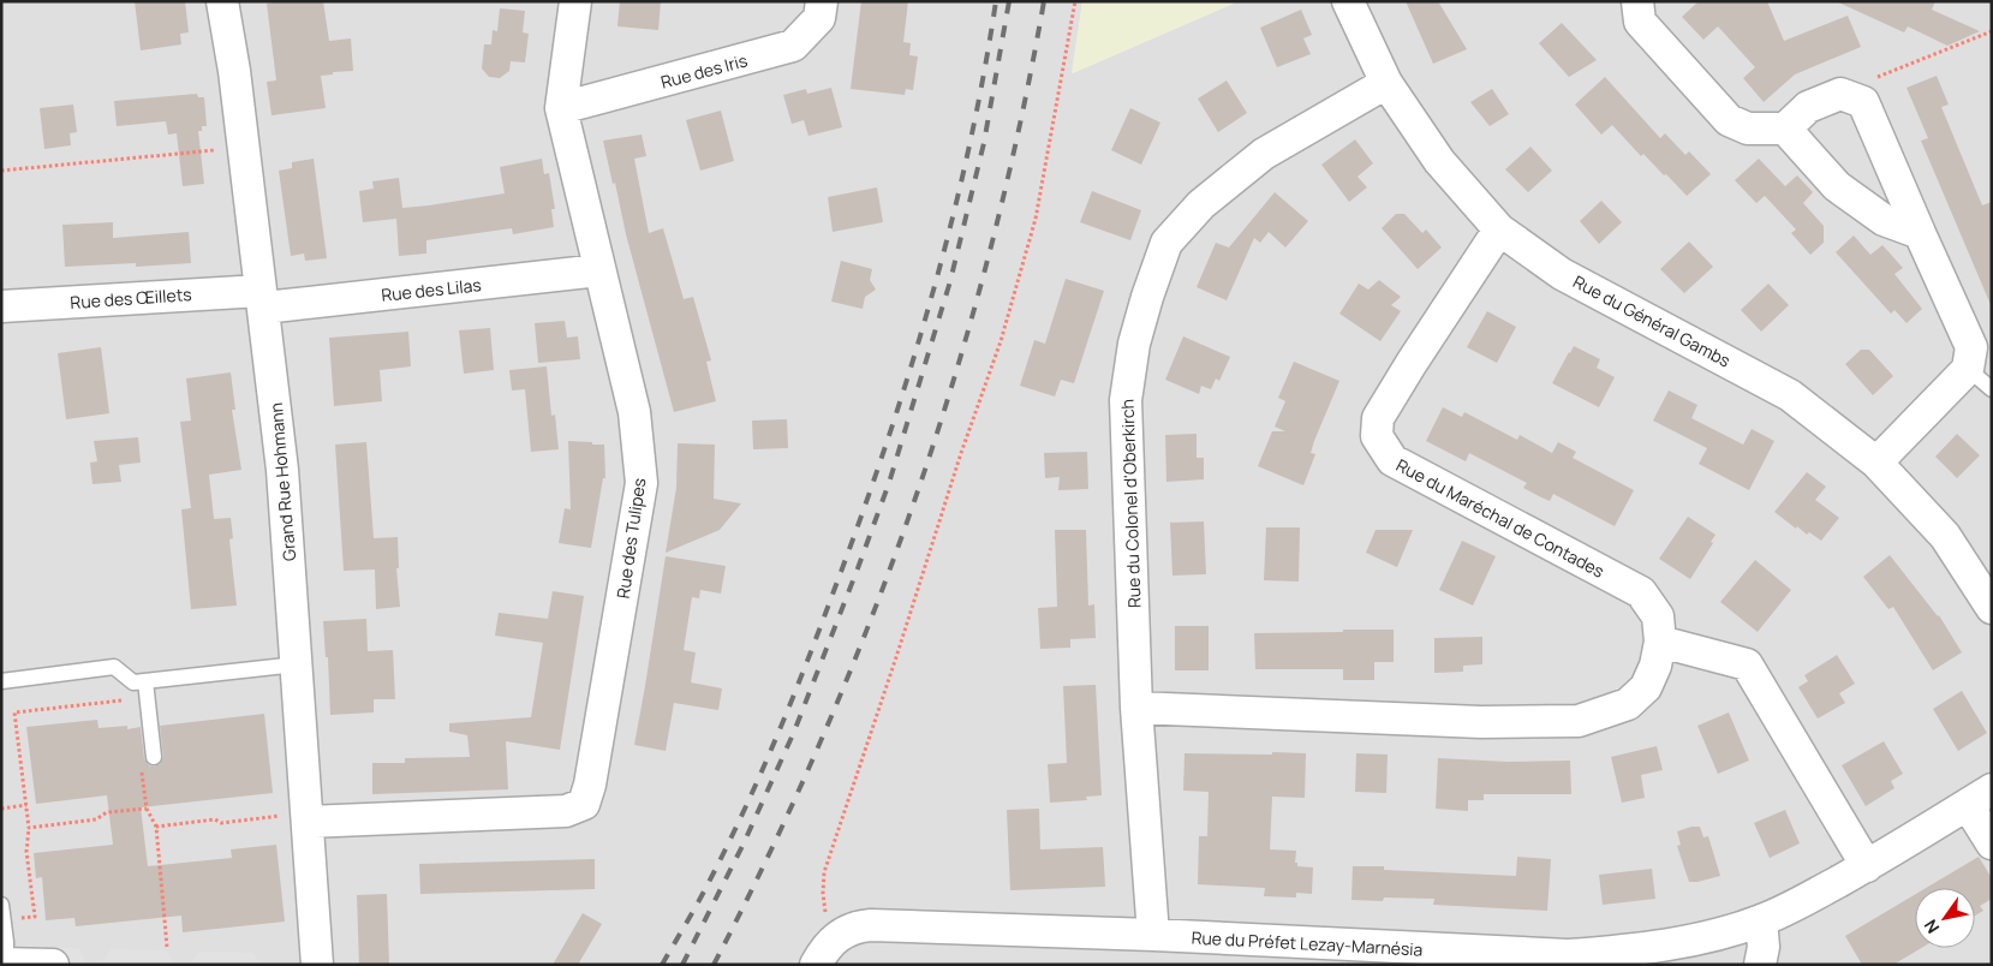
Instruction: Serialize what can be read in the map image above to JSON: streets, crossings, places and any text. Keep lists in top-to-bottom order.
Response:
{
  "streets": {
    "street": [
      "Rue des Iris",
      "Rue des Lilas",
      "Rue des Œillets",
      "Rue du Général Gambs",
      "Grand Rue Hohmann",
      "Rue du Colonel d'Oberkirch",
      "Rue du Maréchal de Contades",
      "Rue des Tulipes",
      "Rue du Préfet Lezay-Marnésia"
    ]
  },
  "crossings": [
    ["Rue des Iris", "Rue des Tulipes"],
    ["Rue des Lilas", "Rue des Œillets"],
    ["Rue des Lilas", "Grand Rue Hohmann"],
    ["Rue des Lilas", "Rue des Tulipes"],
    ["Rue des Œillets", "Grand Rue Hohmann"],
    ["Rue du Général Gambs", "Rue du Colonel d'Oberkirch"],
    ["Rue du Général Gambs", "Rue du Maréchal de Contades"],
    ["Grand Rue Hohmann", "Rue des Tulipes"],
    ["Rue du Colonel d'Oberkirch", "Rue du Maréchal de Contades"],
    ["Rue du Colonel d'Oberkirch", "Rue du Préfet Lezay-Marnésia"]
  ],
  "north": "bottom left"
}
